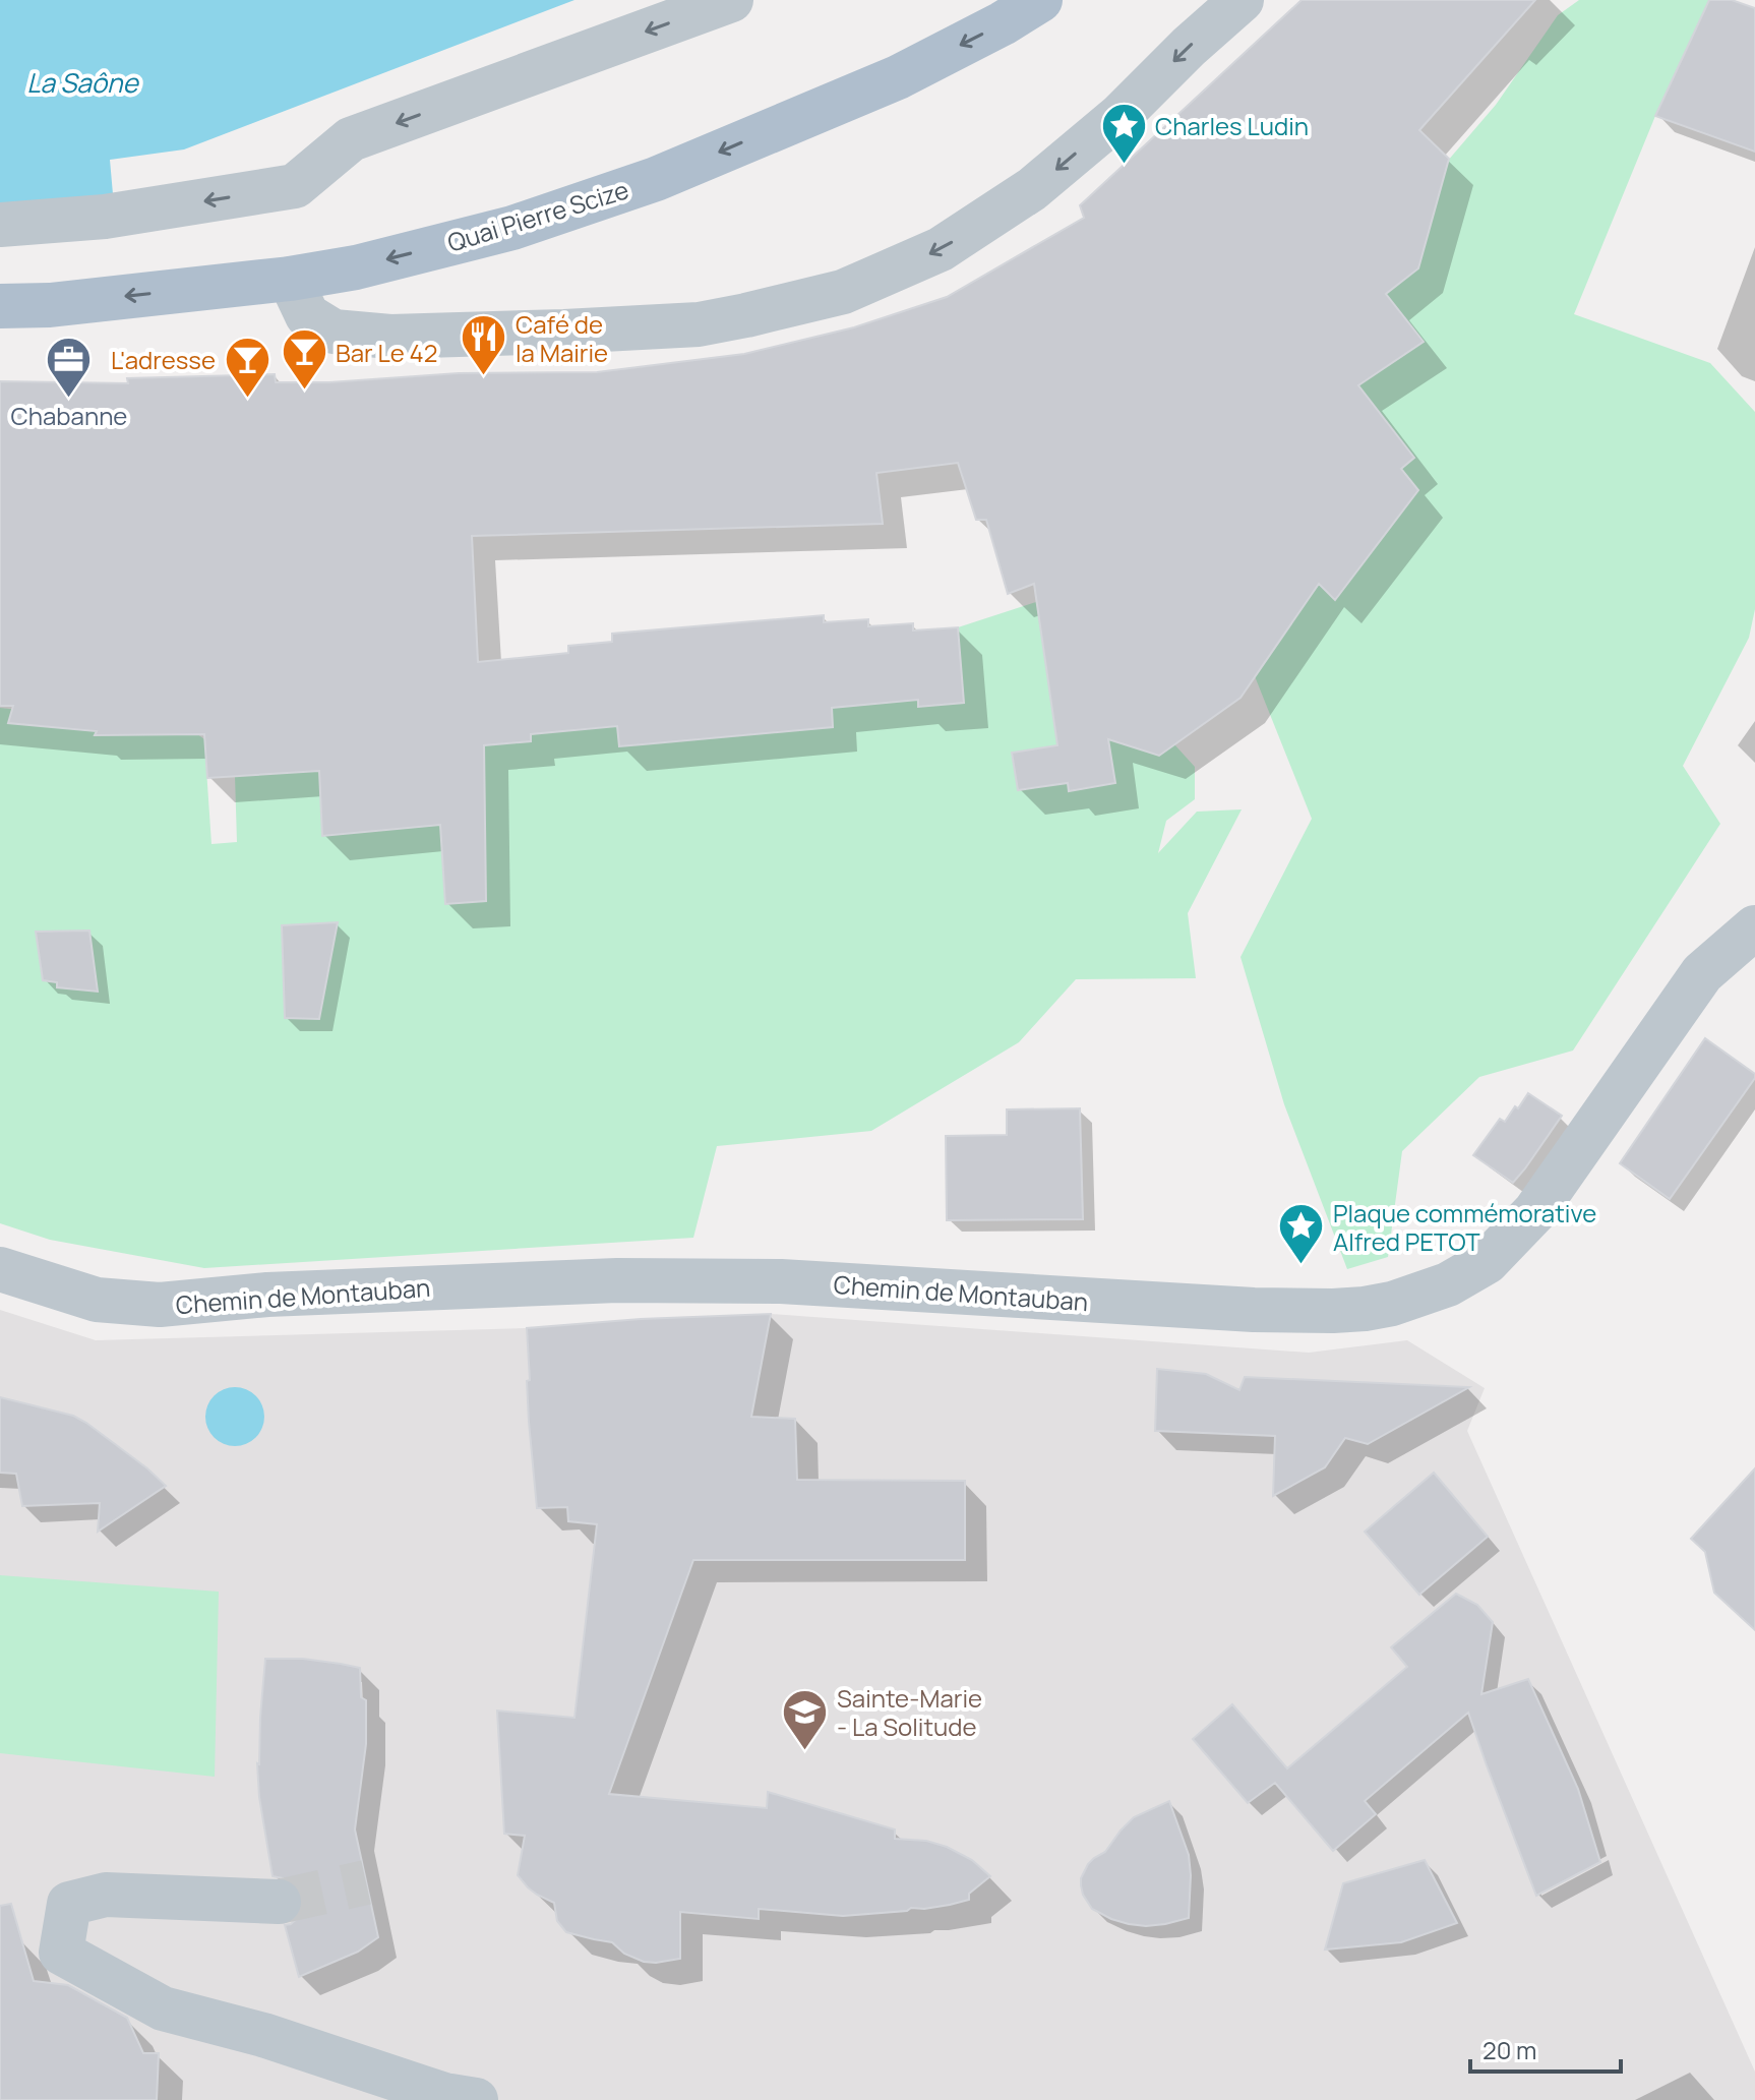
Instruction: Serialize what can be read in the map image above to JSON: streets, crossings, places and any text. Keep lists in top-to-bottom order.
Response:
{
  "streets": {
    "main road": ["Quai Pierre Scize"],
    "street": ["Chemin de Montauban"]
  },
  "one_way": ["Quai Pierre Scize"],
  "water": ["La Saône"],
  "places": {
    "place": ["Charles Ludin", "Plaque commémorative Alfred PETOT"],
    "restaurant": ["Café de la Mairie"],
    "bar": ["Bar Le 42", "L'adresse"],
    "office": ["Chabanne"],
    "school or university": ["Sainte-Marie - La Solitude"]
  },
  "scale_bar": "20 m"
}
